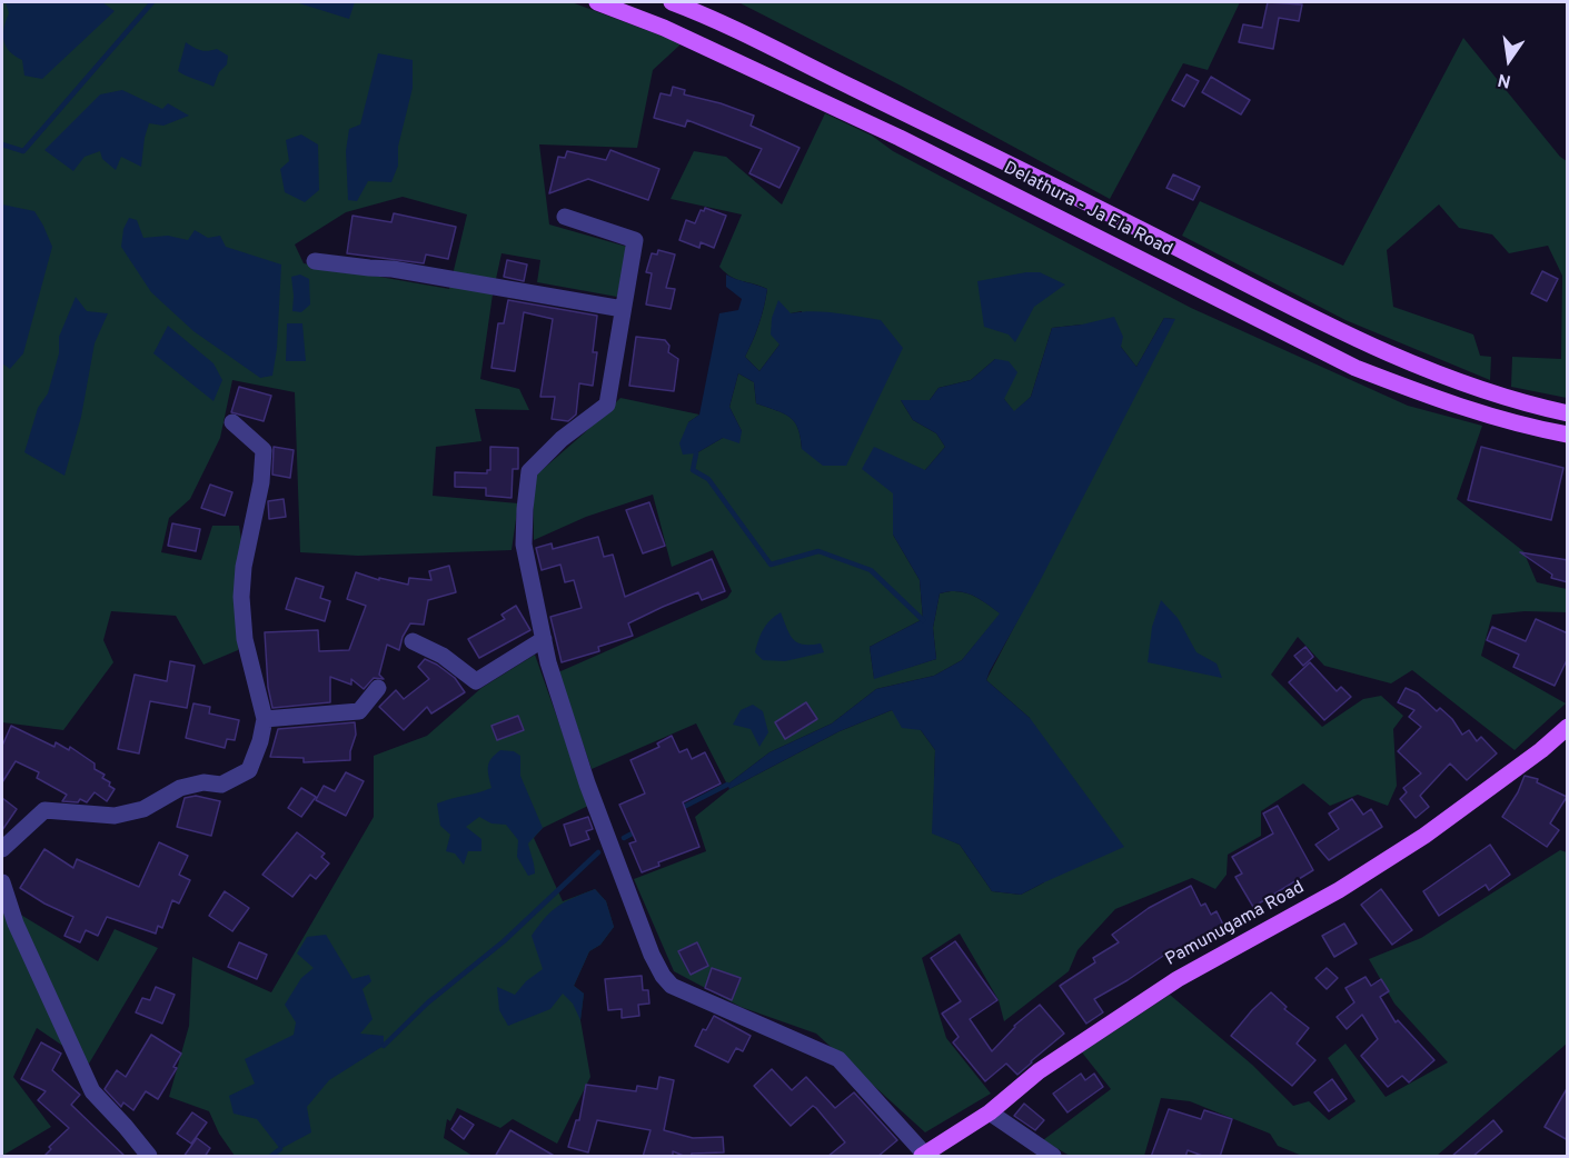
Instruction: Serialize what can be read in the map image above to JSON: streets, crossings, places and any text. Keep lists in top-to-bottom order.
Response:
{
  "streets": {
    "main road": ["Delathura - Ja Ela Road", "Pamunugama Road"]
  },
  "north": "bottom"
}
